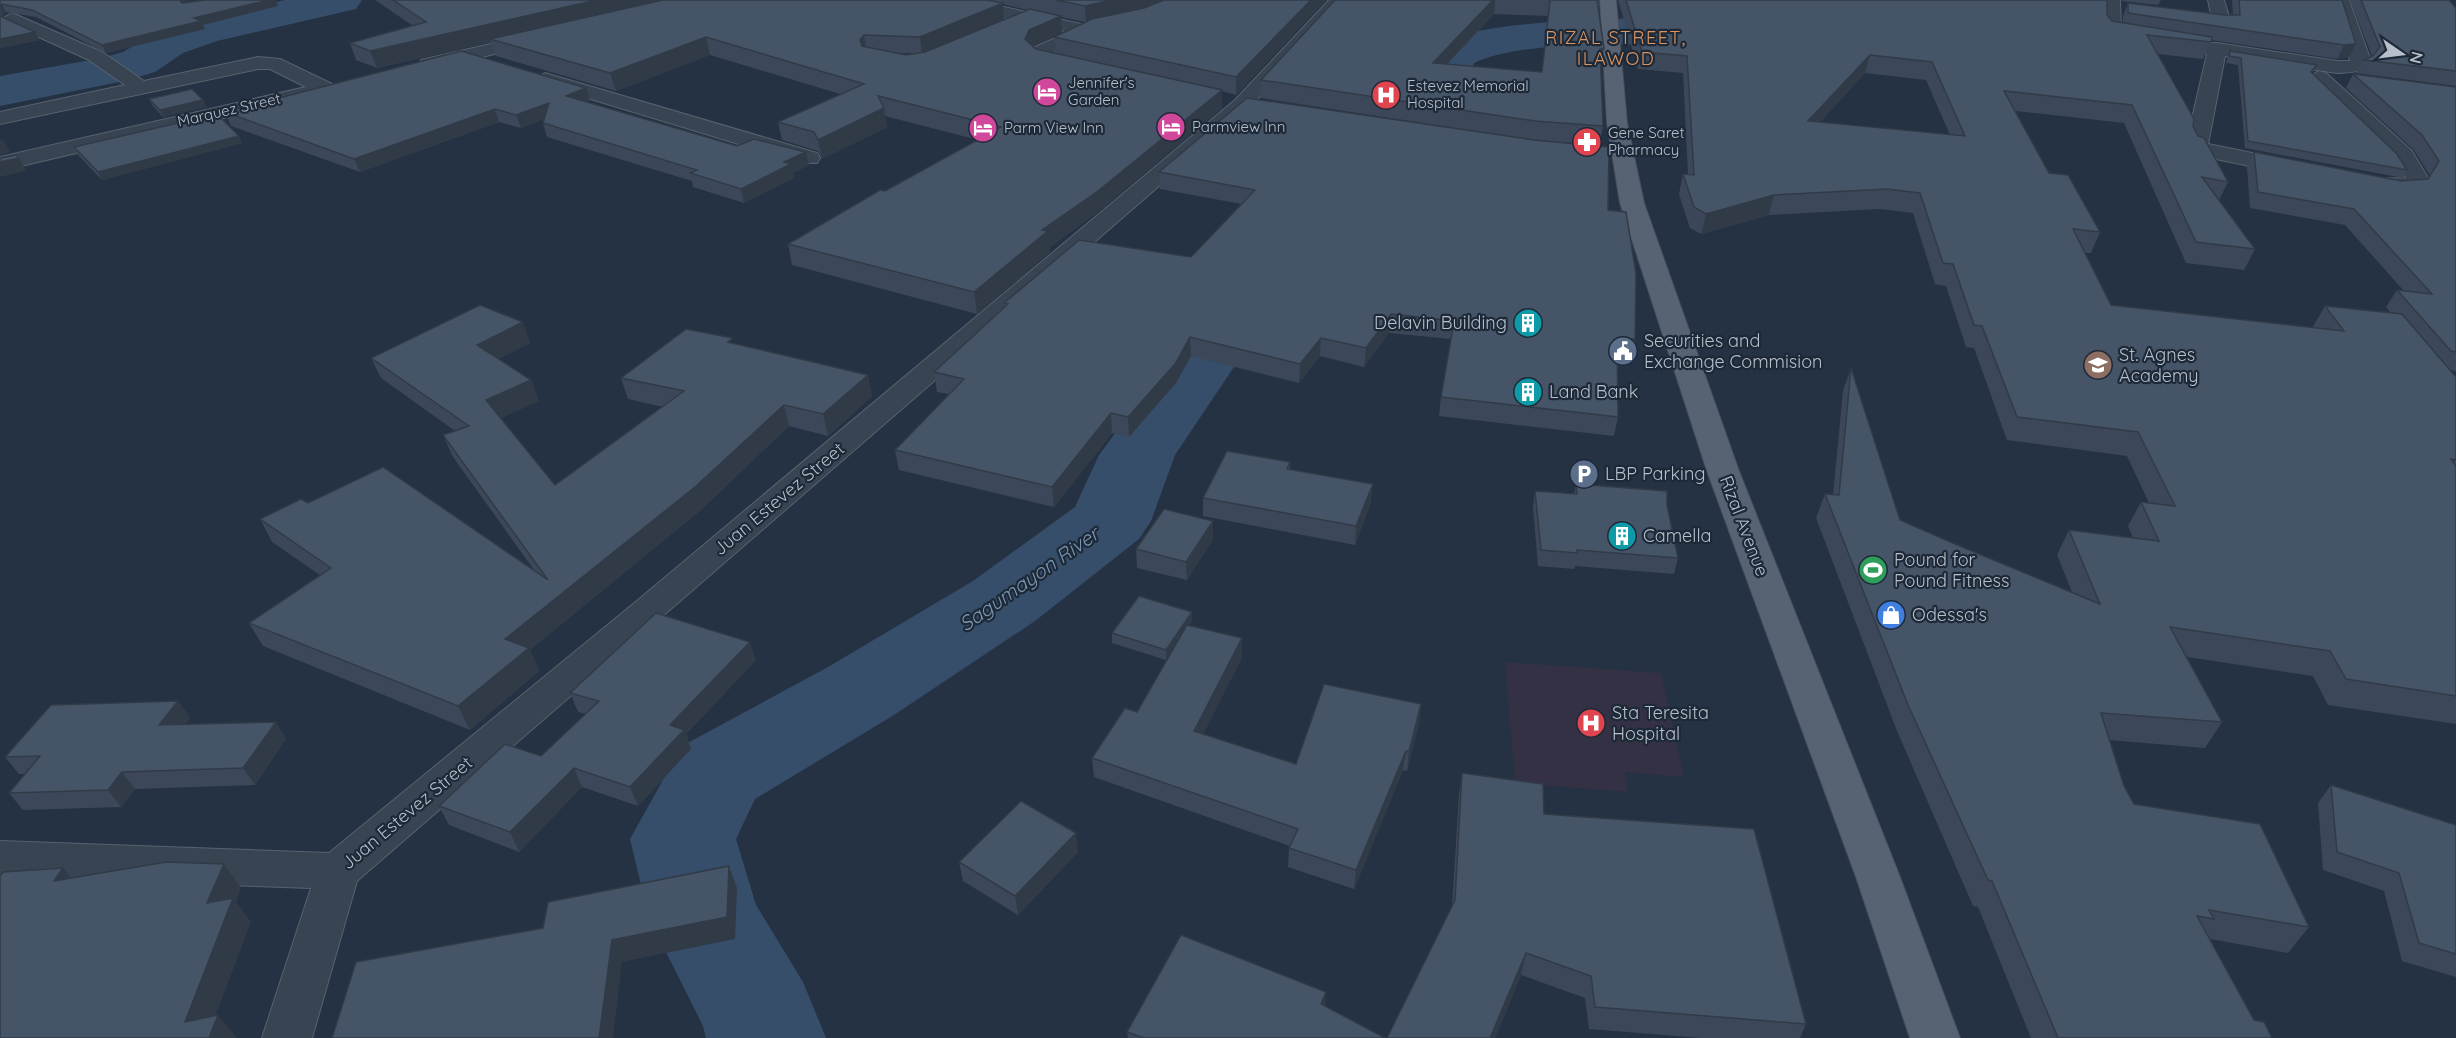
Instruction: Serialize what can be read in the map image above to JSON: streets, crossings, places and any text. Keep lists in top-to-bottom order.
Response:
{
  "streets": {
    "main road": ["Rizal Avenue"],
    "street": ["Marquez Street", "Juan Estevez Street"]
  },
  "districts": ["RIZAL STREET, ILAWOD"],
  "water": ["Sagumayon River"],
  "places": {
    "hotel": ["Jennifer's Garden", "Parmview Inn", "Parm View Inn"],
    "hospital": ["Estevez Memorial Hospital", "Sta Teresita Hospital"],
    "pharmacy": ["Gene Saret Pharmacy"],
    "building": ["Delavin Building", "Land Bank", "Camella"],
    "public building": ["Securities and Exchange Commision"],
    "school or university": ["St. Agnes Academy"],
    "parking": ["LBP Parking"],
    "sports": ["Pound for Pound Fitness"],
    "shop": ["Odessa's"]
  },
  "north": "right"
}
